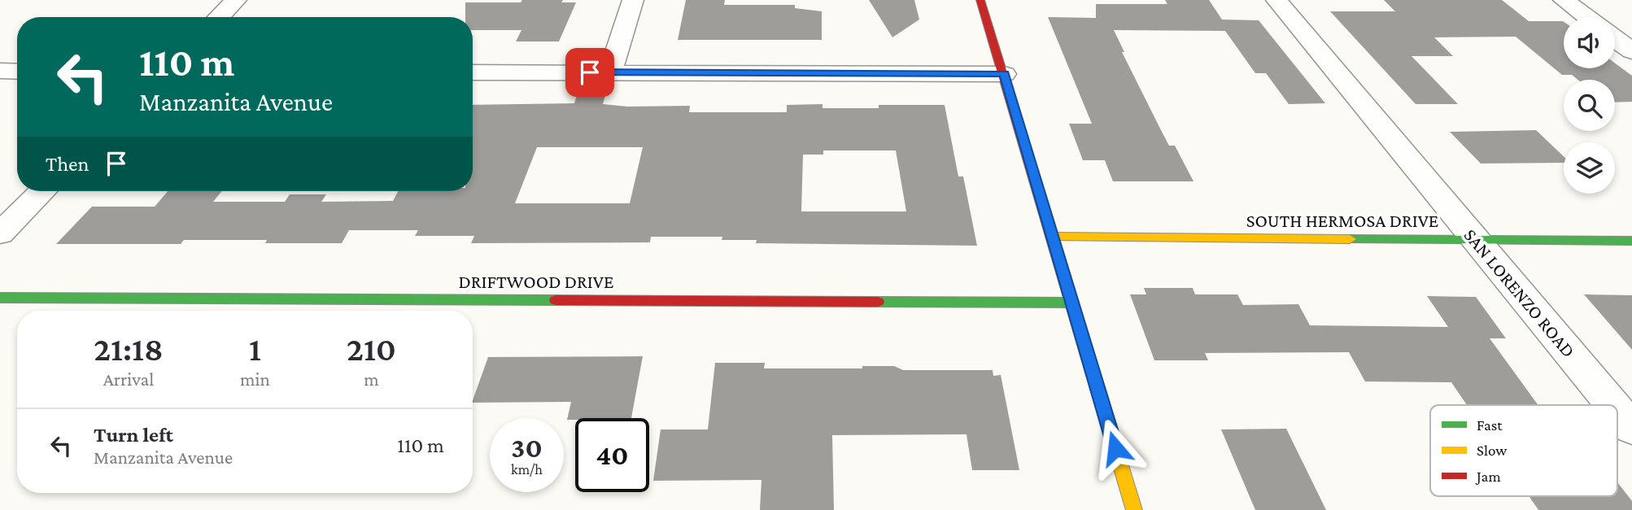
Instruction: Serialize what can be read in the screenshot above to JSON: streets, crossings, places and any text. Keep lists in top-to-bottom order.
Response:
{
  "streets": {
    "street": ["SOUTH HERMOSA DRIVE", "DRIFTWOOD DRIVE", "SAN LORENZO ROAD"]
  },
  "crossings": [
    ["SOUTH HERMOSA DRIVE", "SAN LORENZO ROAD"]
  ],
  "legend": ["Fast", "Slow", "Jam"],
  "page": {
    "turn": ["110 m", "Manzanita Avenue"],
    "then": "Then",
    "eta": [
      "21:18",
      "Arrival",
      "1",
      "min",
      "210",
      "m"
    ],
    "list": [
      {
        "name": "Turn left",
        "note": "Manzanita Avenue",
        "value": "110 m"
      }
    ],
    "speed": "30 km/h",
    "limit": "40"
  }
}
